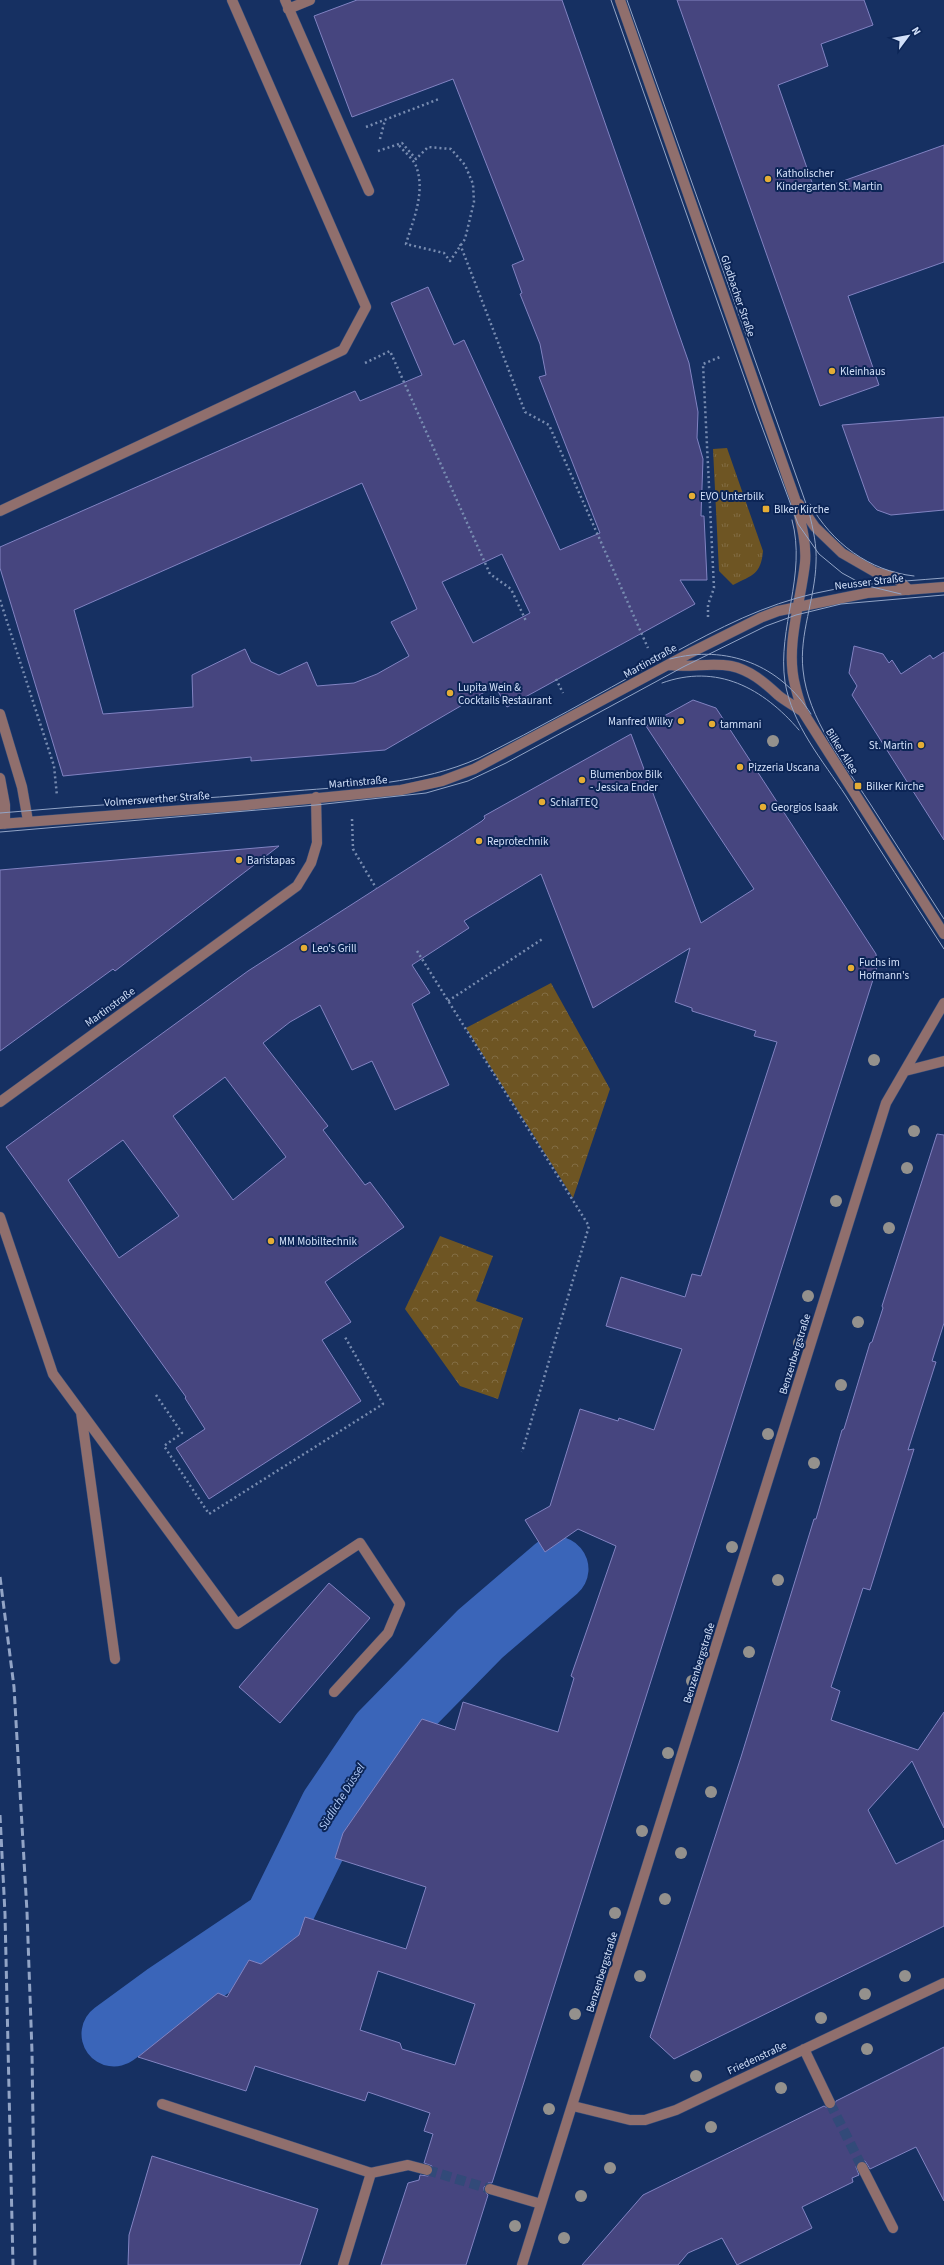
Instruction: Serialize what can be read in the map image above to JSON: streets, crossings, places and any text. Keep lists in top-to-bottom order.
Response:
{
  "streets": {
    "street": [
      "Gladbacher Straße",
      "Neusser Straße",
      "Martinstraße",
      "Bilker Allee",
      "Volmerswerther Straße",
      "Benzenbergstraße",
      "Friedenstraße"
    ]
  },
  "crossings": [
    ["Gladbacher Straße", "Neusser Straße"],
    ["Gladbacher Straße", "Martinstraße"],
    ["Gladbacher Straße", "Bilker Allee"],
    ["Neusser Straße", "Martinstraße"],
    ["Neusser Straße", "Bilker Allee"],
    ["Martinstraße", "Bilker Allee"],
    ["Martinstraße", "Volmerswerther Straße"],
    ["Benzenbergstraße", "Friedenstraße"]
  ],
  "water": ["Südliche Düssel"],
  "places": {
    "other": [
      "Katholischer Kindergarten St. Martin",
      "Kleinhaus",
      "EVO Unterbilk",
      "Lupita Wein & Cocktails Restaurant",
      "Manfred Wilky",
      "tammani",
      "St. Martin",
      "Pizzeria Uscana",
      "Blumenbox Bilk - Jessica Ender",
      "SchlafTEQ",
      "Georgios Isaak",
      "Reprotechnik",
      "Baristapas",
      "Leo's Grill",
      "Fuchs im Hofmann's",
      "MM Mobiltechnik"
    ],
    "transit": ["Blker Kirche", "Bilker Kirche"]
  },
  "north": "top right"
}
